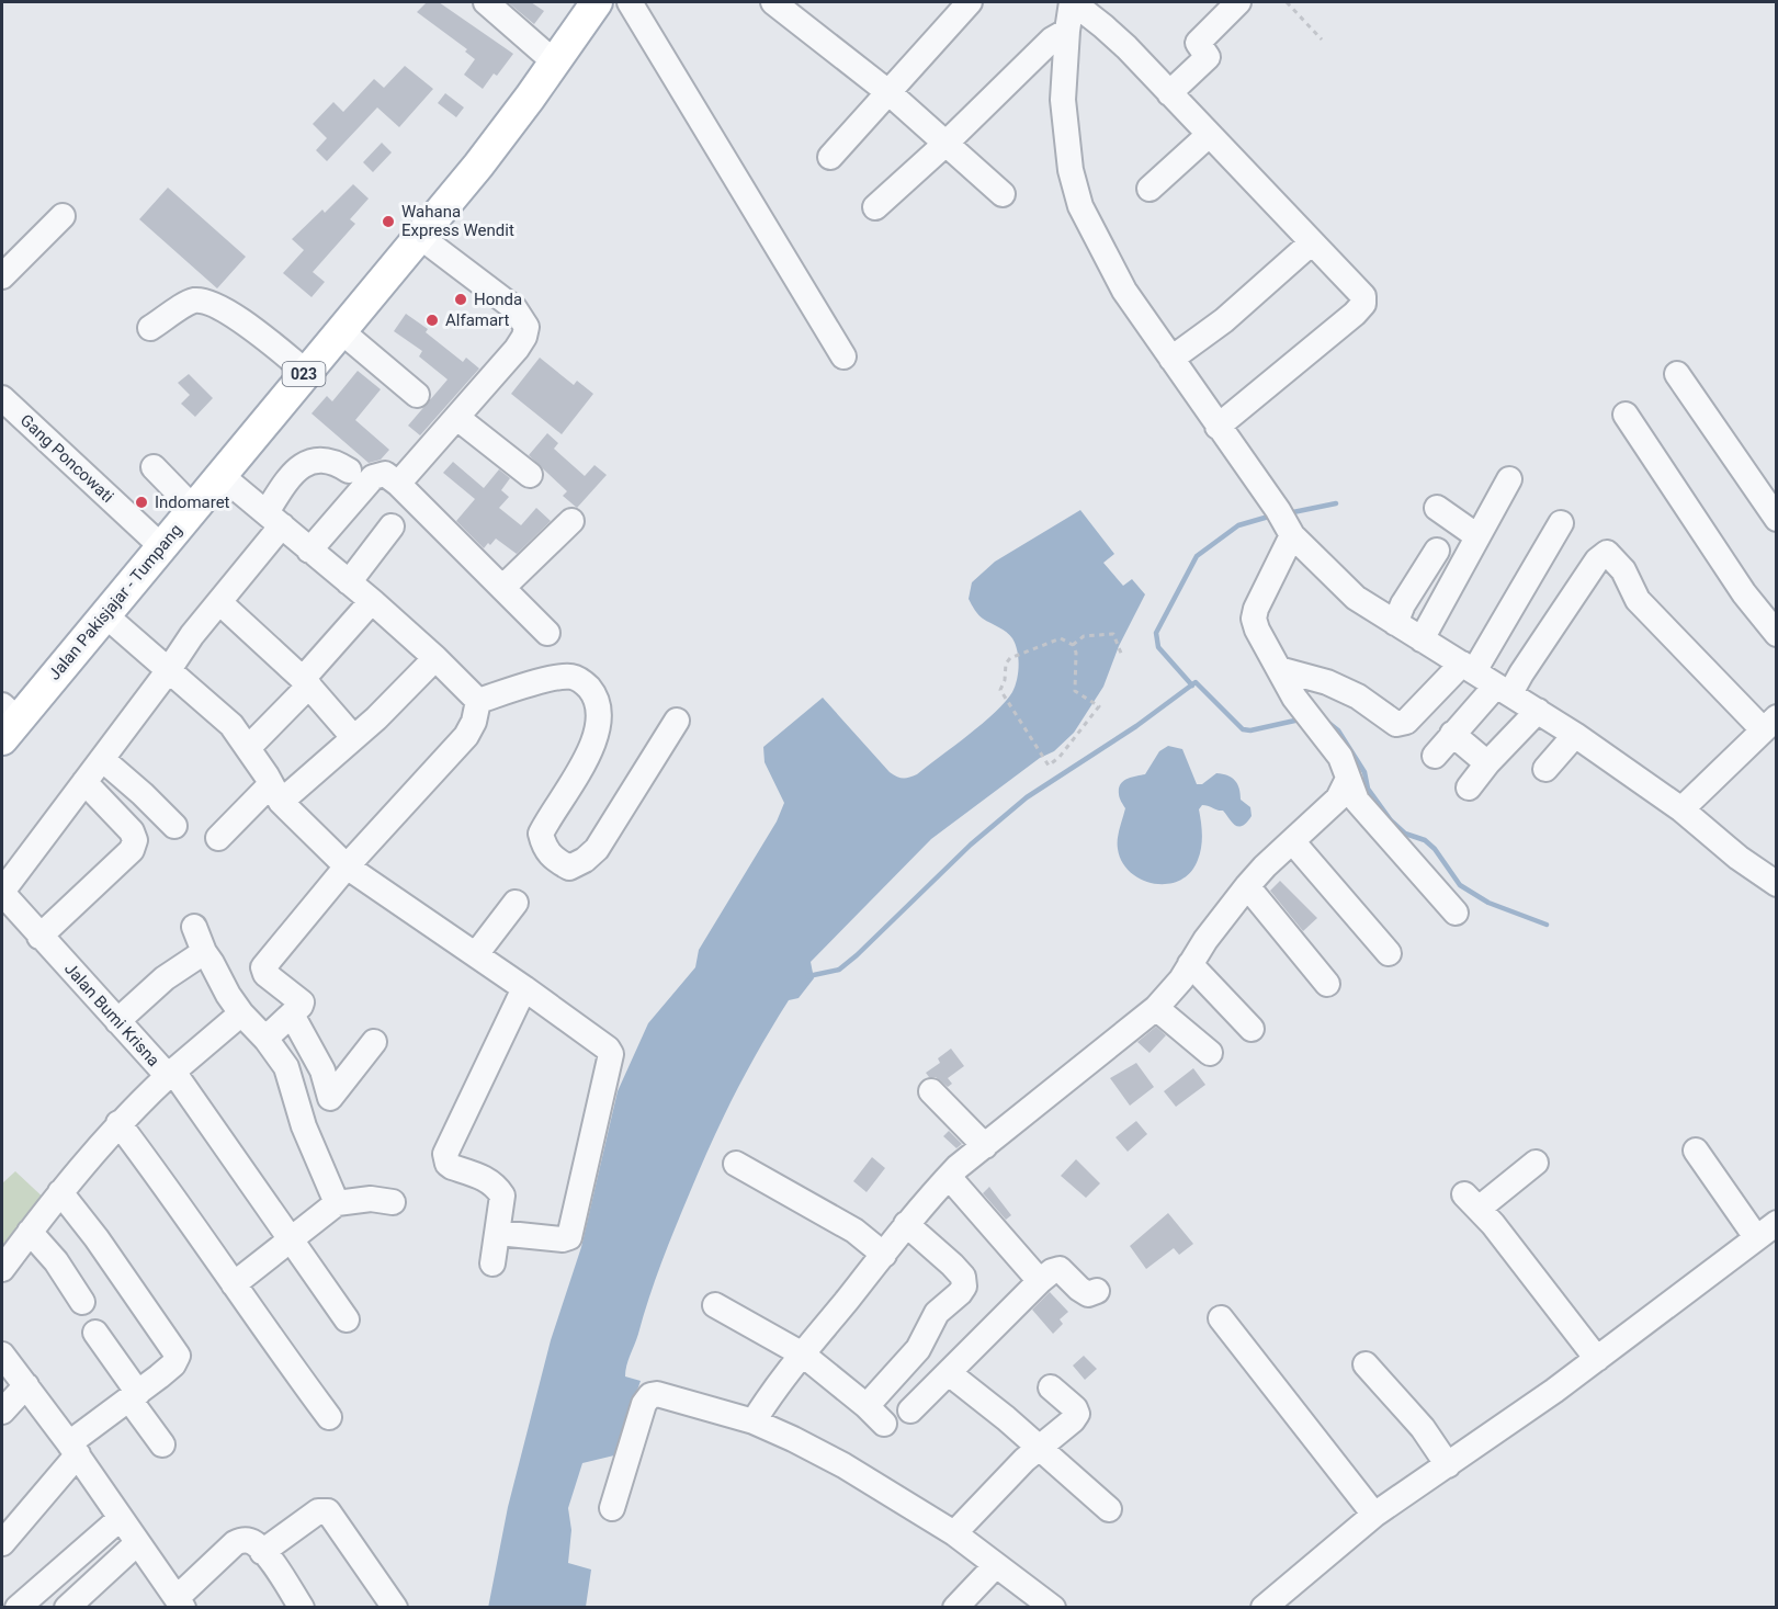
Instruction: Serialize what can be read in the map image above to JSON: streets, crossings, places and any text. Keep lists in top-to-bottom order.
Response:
{
  "streets": {
    "main road": ["023", "Jalan Pakisjajar - Tumpang"],
    "street": ["Gang Poncowati", "Jalan Bumi Krisna"]
  },
  "crossings": [
    ["Gang Poncowati", "Jalan Pakisjajar - Tumpang"]
  ],
  "places": [
    "Wahana Express Wendit",
    "Honda",
    "Alfamart",
    "Indomaret"
  ]
}
